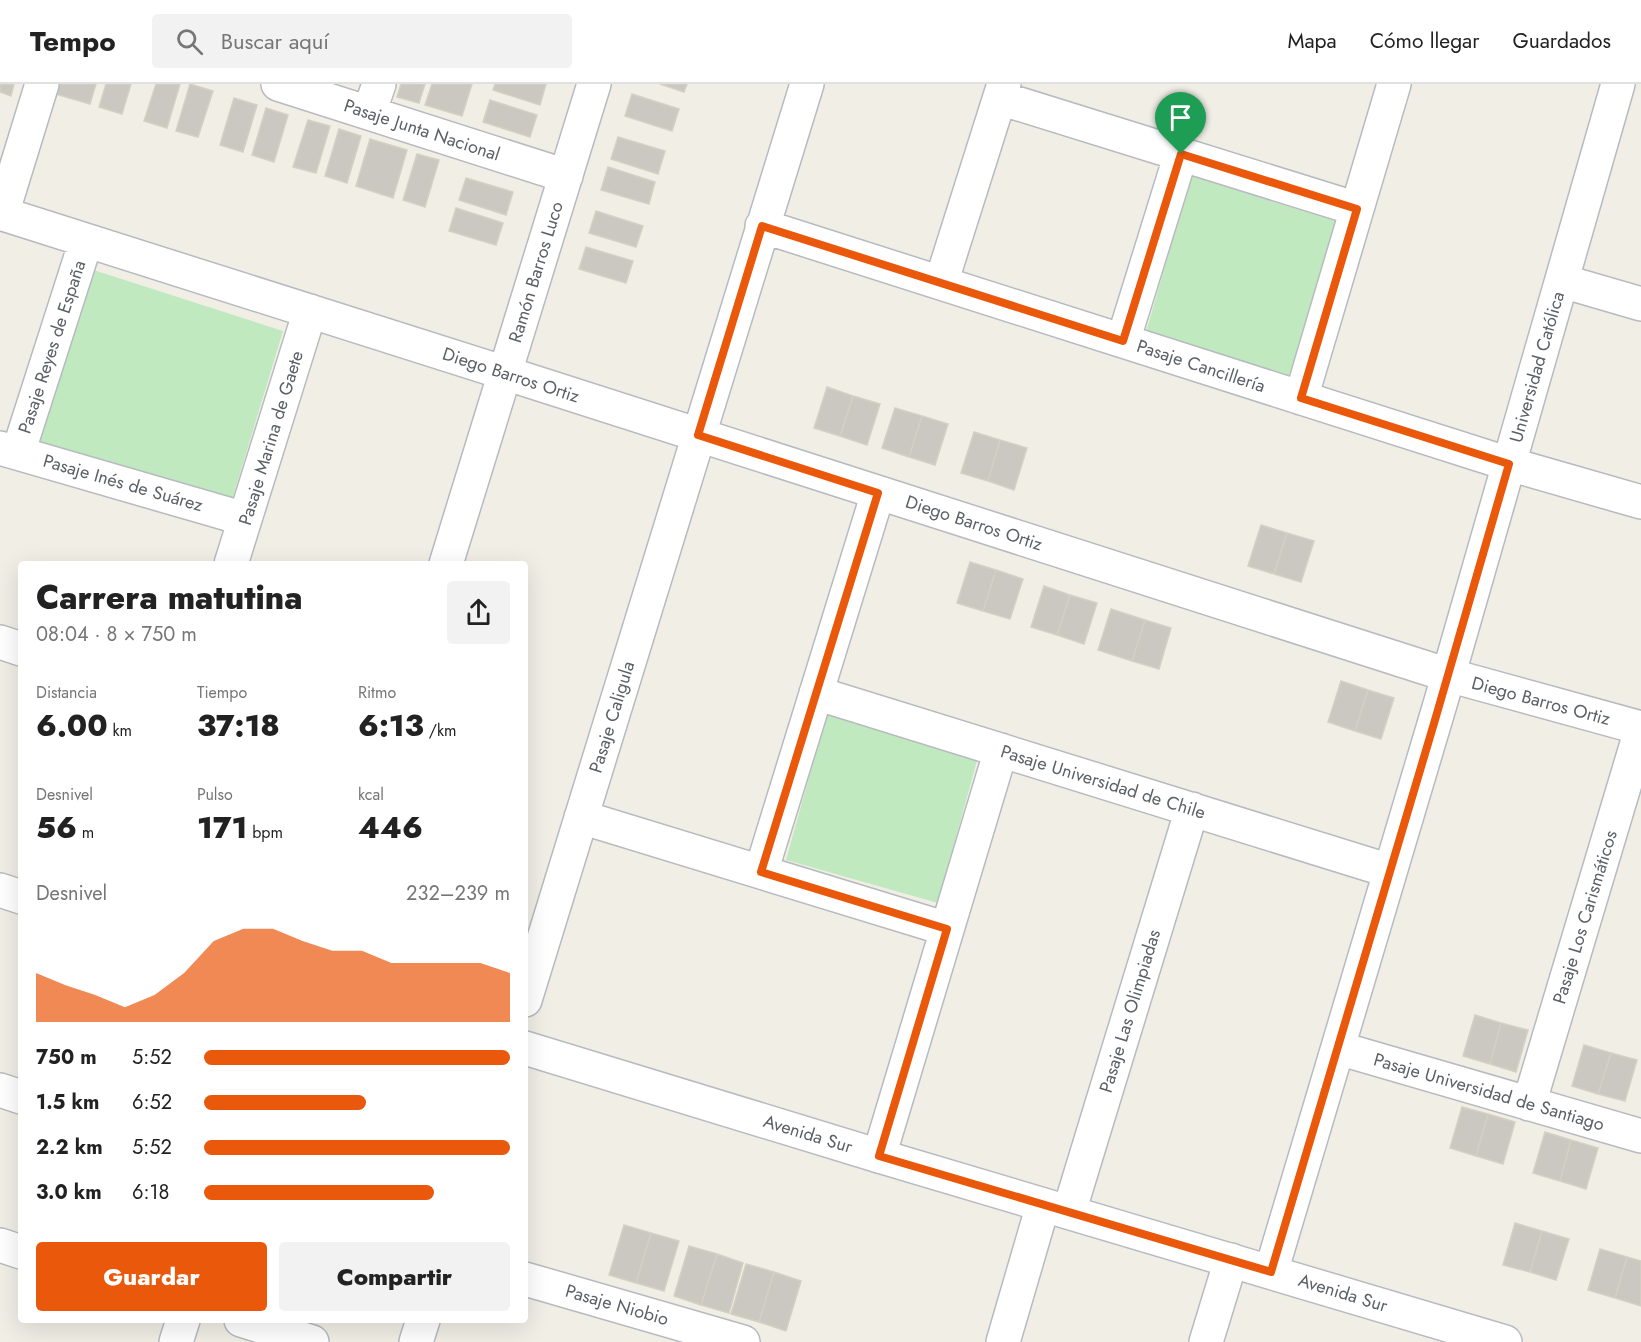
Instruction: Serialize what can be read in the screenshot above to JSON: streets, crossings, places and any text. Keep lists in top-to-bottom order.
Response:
{
  "streets": {
    "street": [
      "Pasaje Junta Nacional",
      "Ramón Barros Luco",
      "Pasaje Reyes de España",
      "Pasaje Cancillería",
      "Universidad Católica",
      "Diego Barros Ortiz",
      "Pasaje Marina de Gaete",
      "Pasaje Inés de Suárez",
      "Pasaje Caligula",
      "Pasaje Universidad de Chile",
      "Pasaje Los Carismáticos",
      "Pasaje Las Olimpiadas",
      "Pasaje Universidad de Santiago",
      "Avenida Sur",
      "Pasaje Niobio"
    ]
  },
  "crossings": [
    ["Pasaje Junta Nacional", "Ramón Barros Luco"],
    ["Ramón Barros Luco", "Diego Barros Ortiz"],
    ["Pasaje Reyes de España", "Diego Barros Ortiz"],
    ["Pasaje Reyes de España", "Pasaje Inés de Suárez"],
    ["Pasaje Cancillería", "Universidad Católica"],
    ["Pasaje Cancillería", "Pasaje Caligula"],
    ["Universidad Católica", "Diego Barros Ortiz"],
    ["Universidad Católica", "Pasaje Universidad de Chile"],
    ["Universidad Católica", "Pasaje Universidad de Santiago"],
    ["Universidad Católica", "Avenida Sur"],
    ["Diego Barros Ortiz", "Pasaje Marina de Gaete"],
    ["Diego Barros Ortiz", "Pasaje Caligula"],
    ["Diego Barros Ortiz", "Pasaje Los Carismáticos"],
    ["Pasaje Marina de Gaete", "Pasaje Inés de Suárez"],
    ["Pasaje Universidad de Chile", "Pasaje Las Olimpiadas"],
    ["Pasaje Los Carismáticos", "Pasaje Universidad de Santiago"],
    ["Pasaje Las Olimpiadas", "Avenida Sur"]
  ],
  "page": {
    "header": "Tempo",
    "search": "Buscar aquí",
    "nav": ["Mapa", "Cómo llegar", "Guardados"],
    "heading": ["Carrera matutina", "08:04 · 8 × 750 m"],
    "stats": [
      ["Distancia", "6.00 km"],
      ["Tiempo", "37:18"],
      ["Ritmo", "6:13 /km"],
      ["Desnivel", "56 m"],
      ["Pulso", "171 bpm"],
      ["kcal", "446"]
    ],
    "chart": ["Desnivel", "232–239 m"],
    "list": [
      {
        "name": "750 m",
        "note": "5:52"
      },
      {
        "name": "1.5 km",
        "note": "6:52"
      },
      {
        "name": "2.2 km",
        "note": "5:52"
      },
      {
        "name": "3.0 km",
        "note": "6:18"
      }
    ],
    "buttons": ["Guardar", "Compartir"]
  }
}
